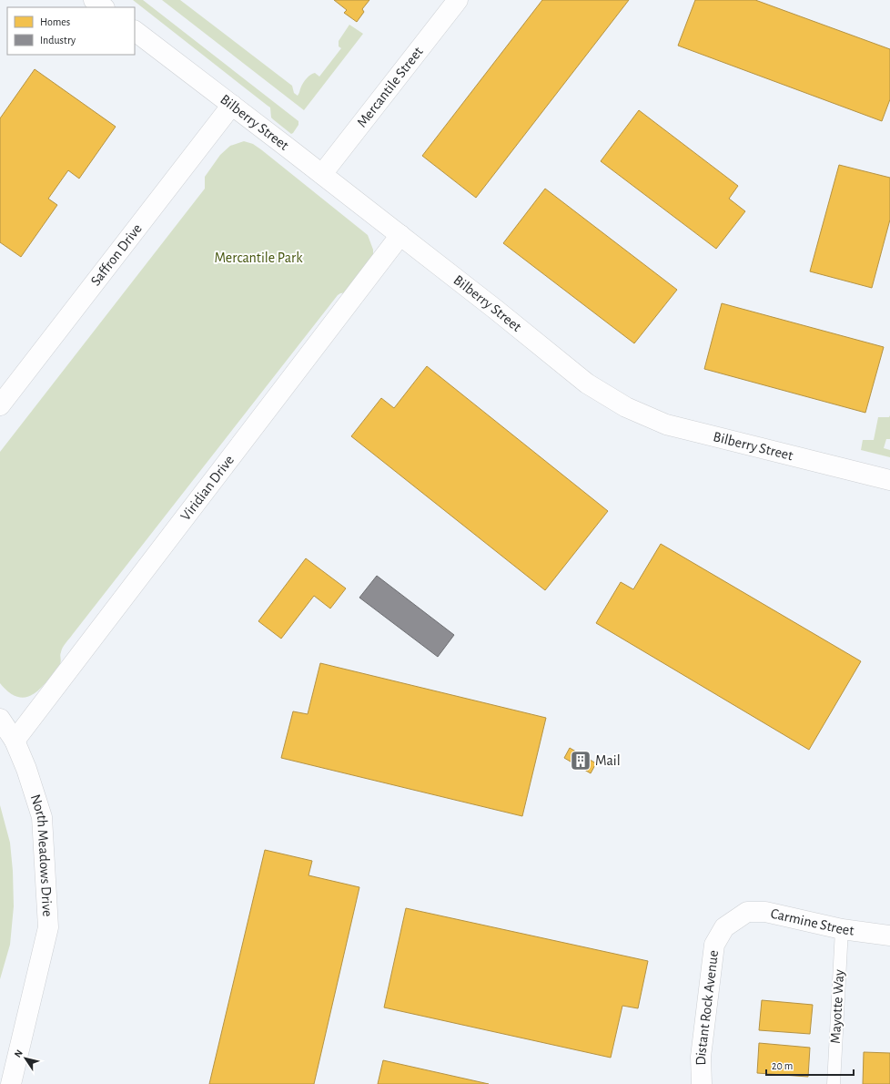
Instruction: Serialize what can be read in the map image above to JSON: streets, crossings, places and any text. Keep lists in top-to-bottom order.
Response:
{
  "streets": {
    "street": [
      "Mercantile Street",
      "Bilberry Street",
      "Saffron Drive",
      "Viridian Drive",
      "North Meadows Drive",
      "Carmine Street",
      "Distant Rock Avenue"
    ],
    "lane": ["Mayotte Way"]
  },
  "crossings": [
    ["Mercantile Street", "Bilberry Street"],
    ["Bilberry Street", "Saffron Drive"],
    ["Bilberry Street", "Viridian Drive"],
    ["Viridian Drive", "North Meadows Drive"],
    ["Carmine Street", "Mayotte Way"],
    ["Carmine Street", "Distant Rock Avenue"]
  ],
  "parks": ["Mercantile Park"],
  "places": {
    "building": ["Mail"]
  },
  "legend": ["Homes", "Industry"],
  "scale_bar": "20 m",
  "north": "top left"
}
